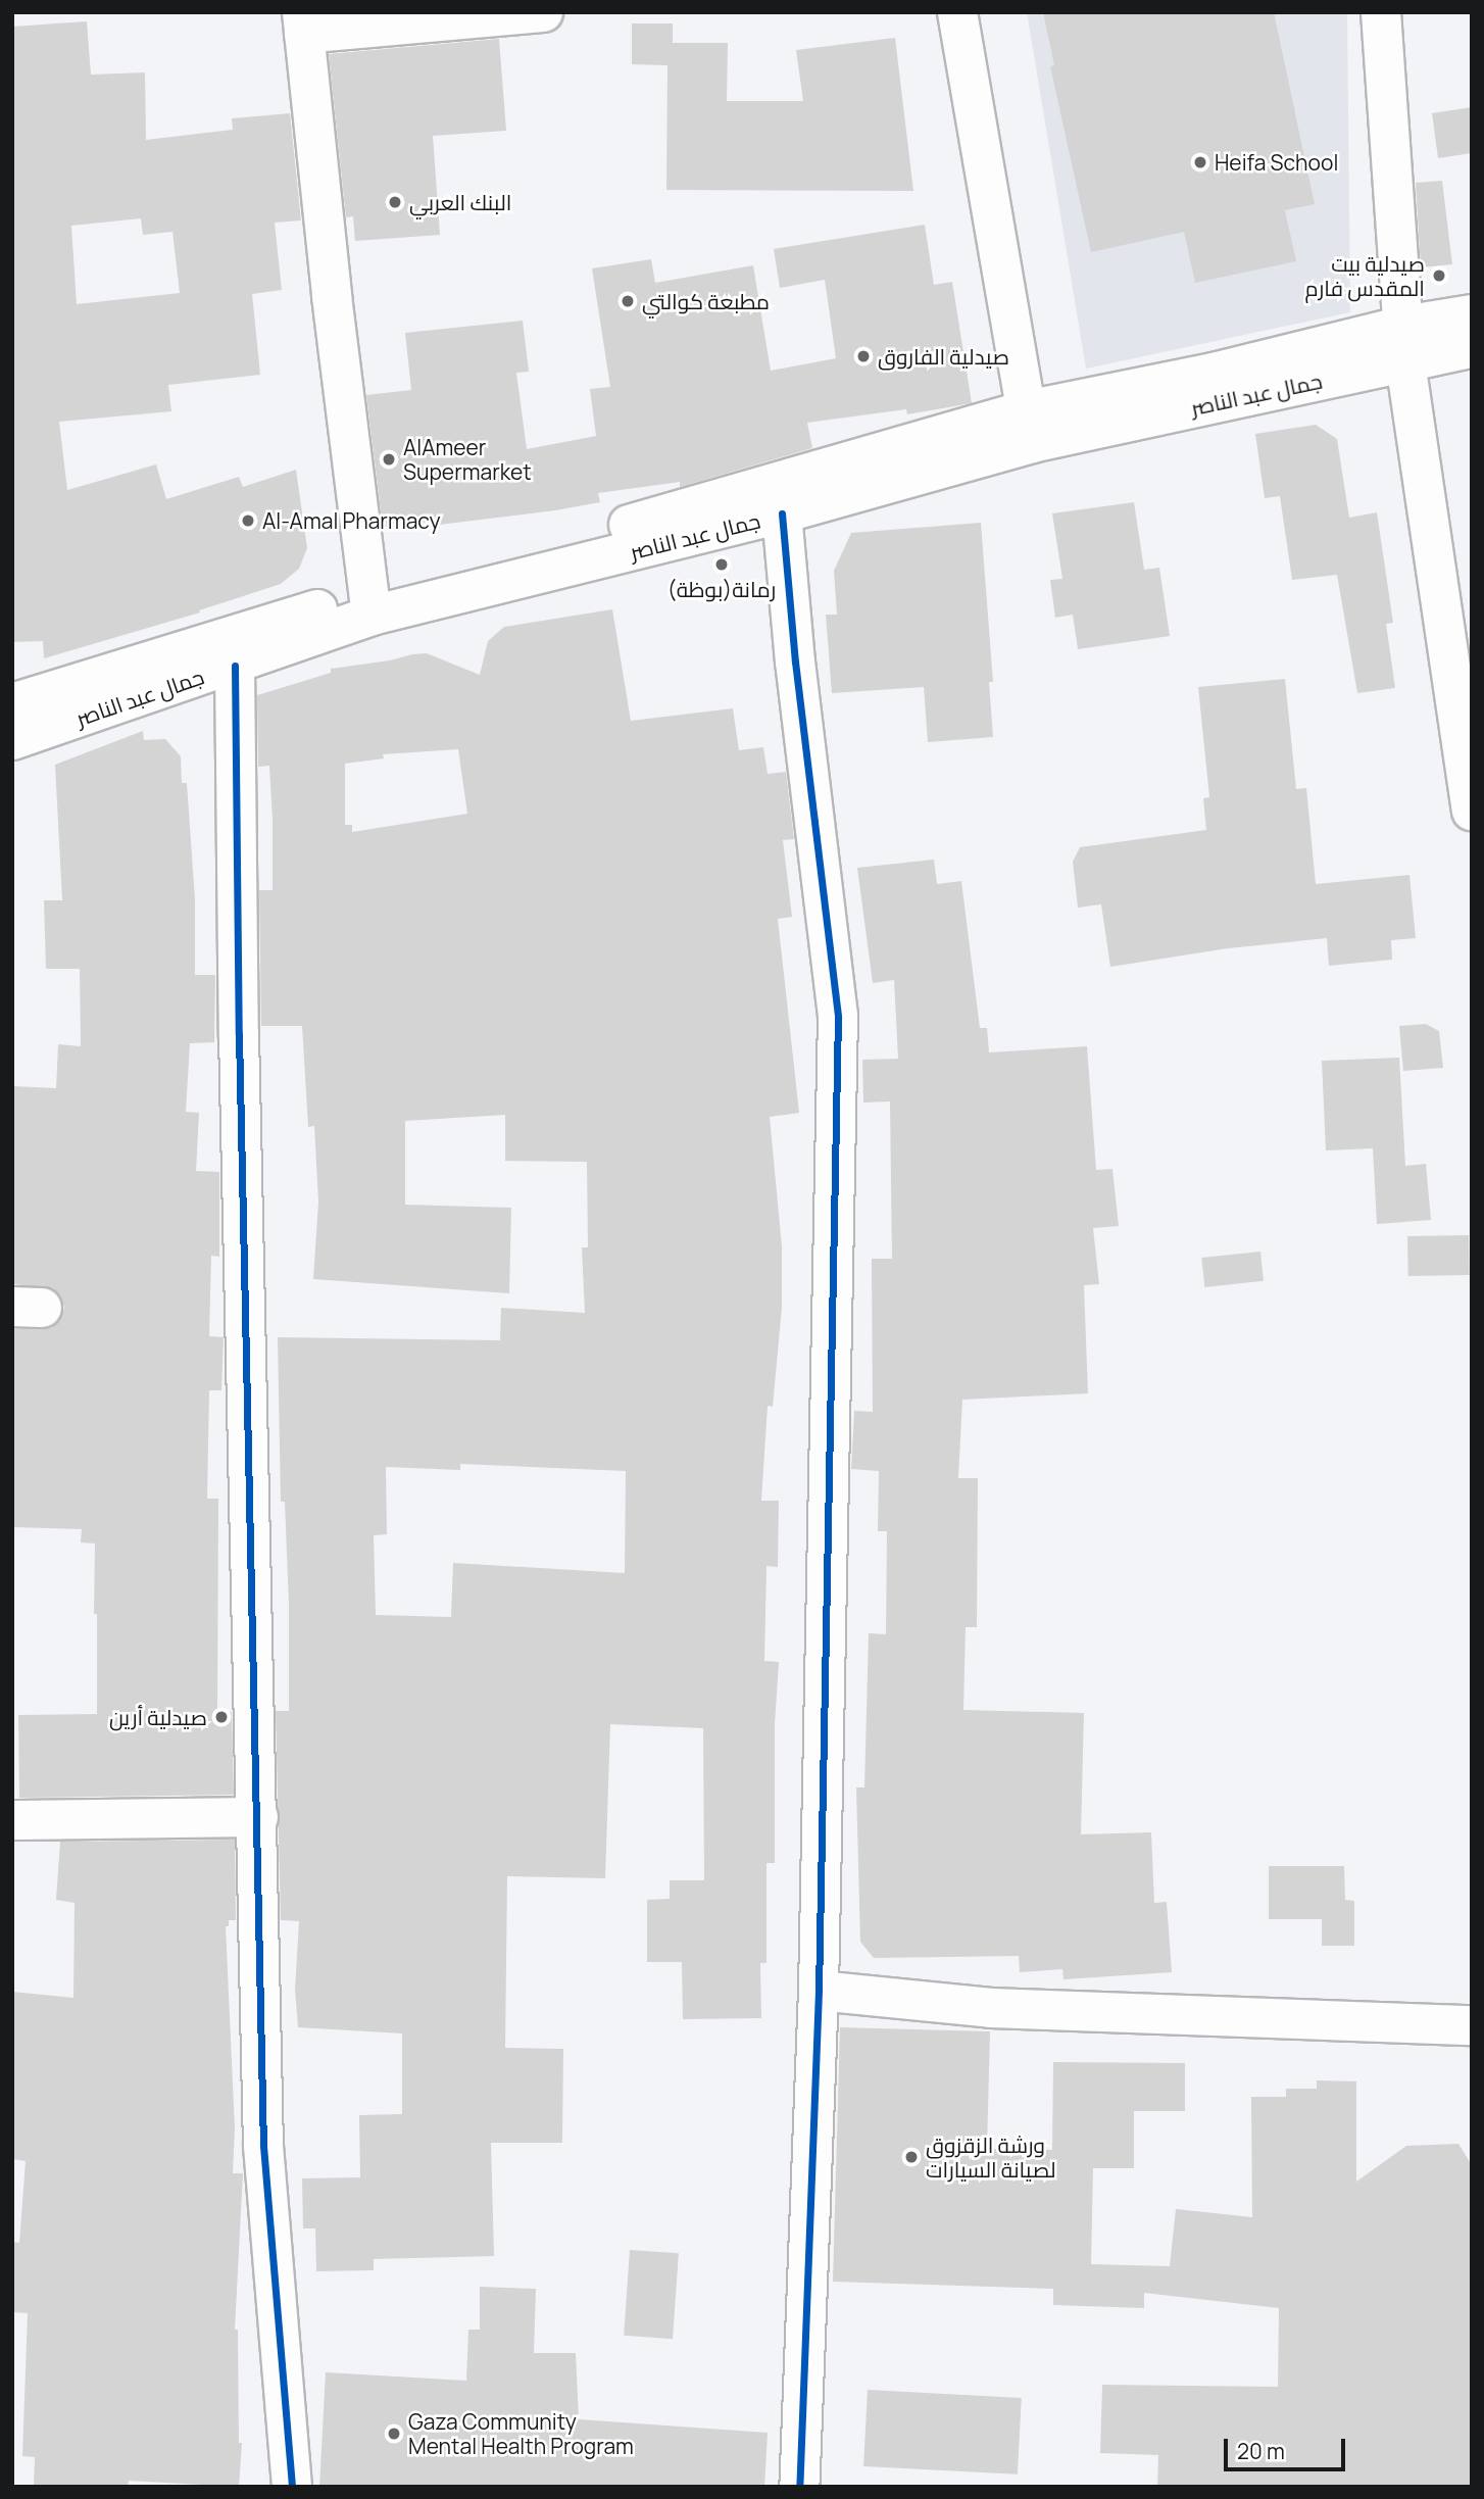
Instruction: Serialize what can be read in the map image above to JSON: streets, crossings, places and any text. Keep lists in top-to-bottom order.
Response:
{
  "streets": {
    "street": ["جمال عبد الناصر"]
  },
  "places": [
    "Heifa School",
    "البنك العربي",
    "صيدلية بيت المقدس فارم",
    "مطبعة كوالتي",
    "صيدلية الفاروق",
    "AlAmeer Supermarket",
    "Al-Amal Pharmacy",
    "رمانة(بوظة)",
    "صيدلية أرين",
    "ورشة الزقزوق لصيانة السيارات",
    "Gaza Community Mental Health Program"
  ],
  "scale_bar": "20 m"
}
